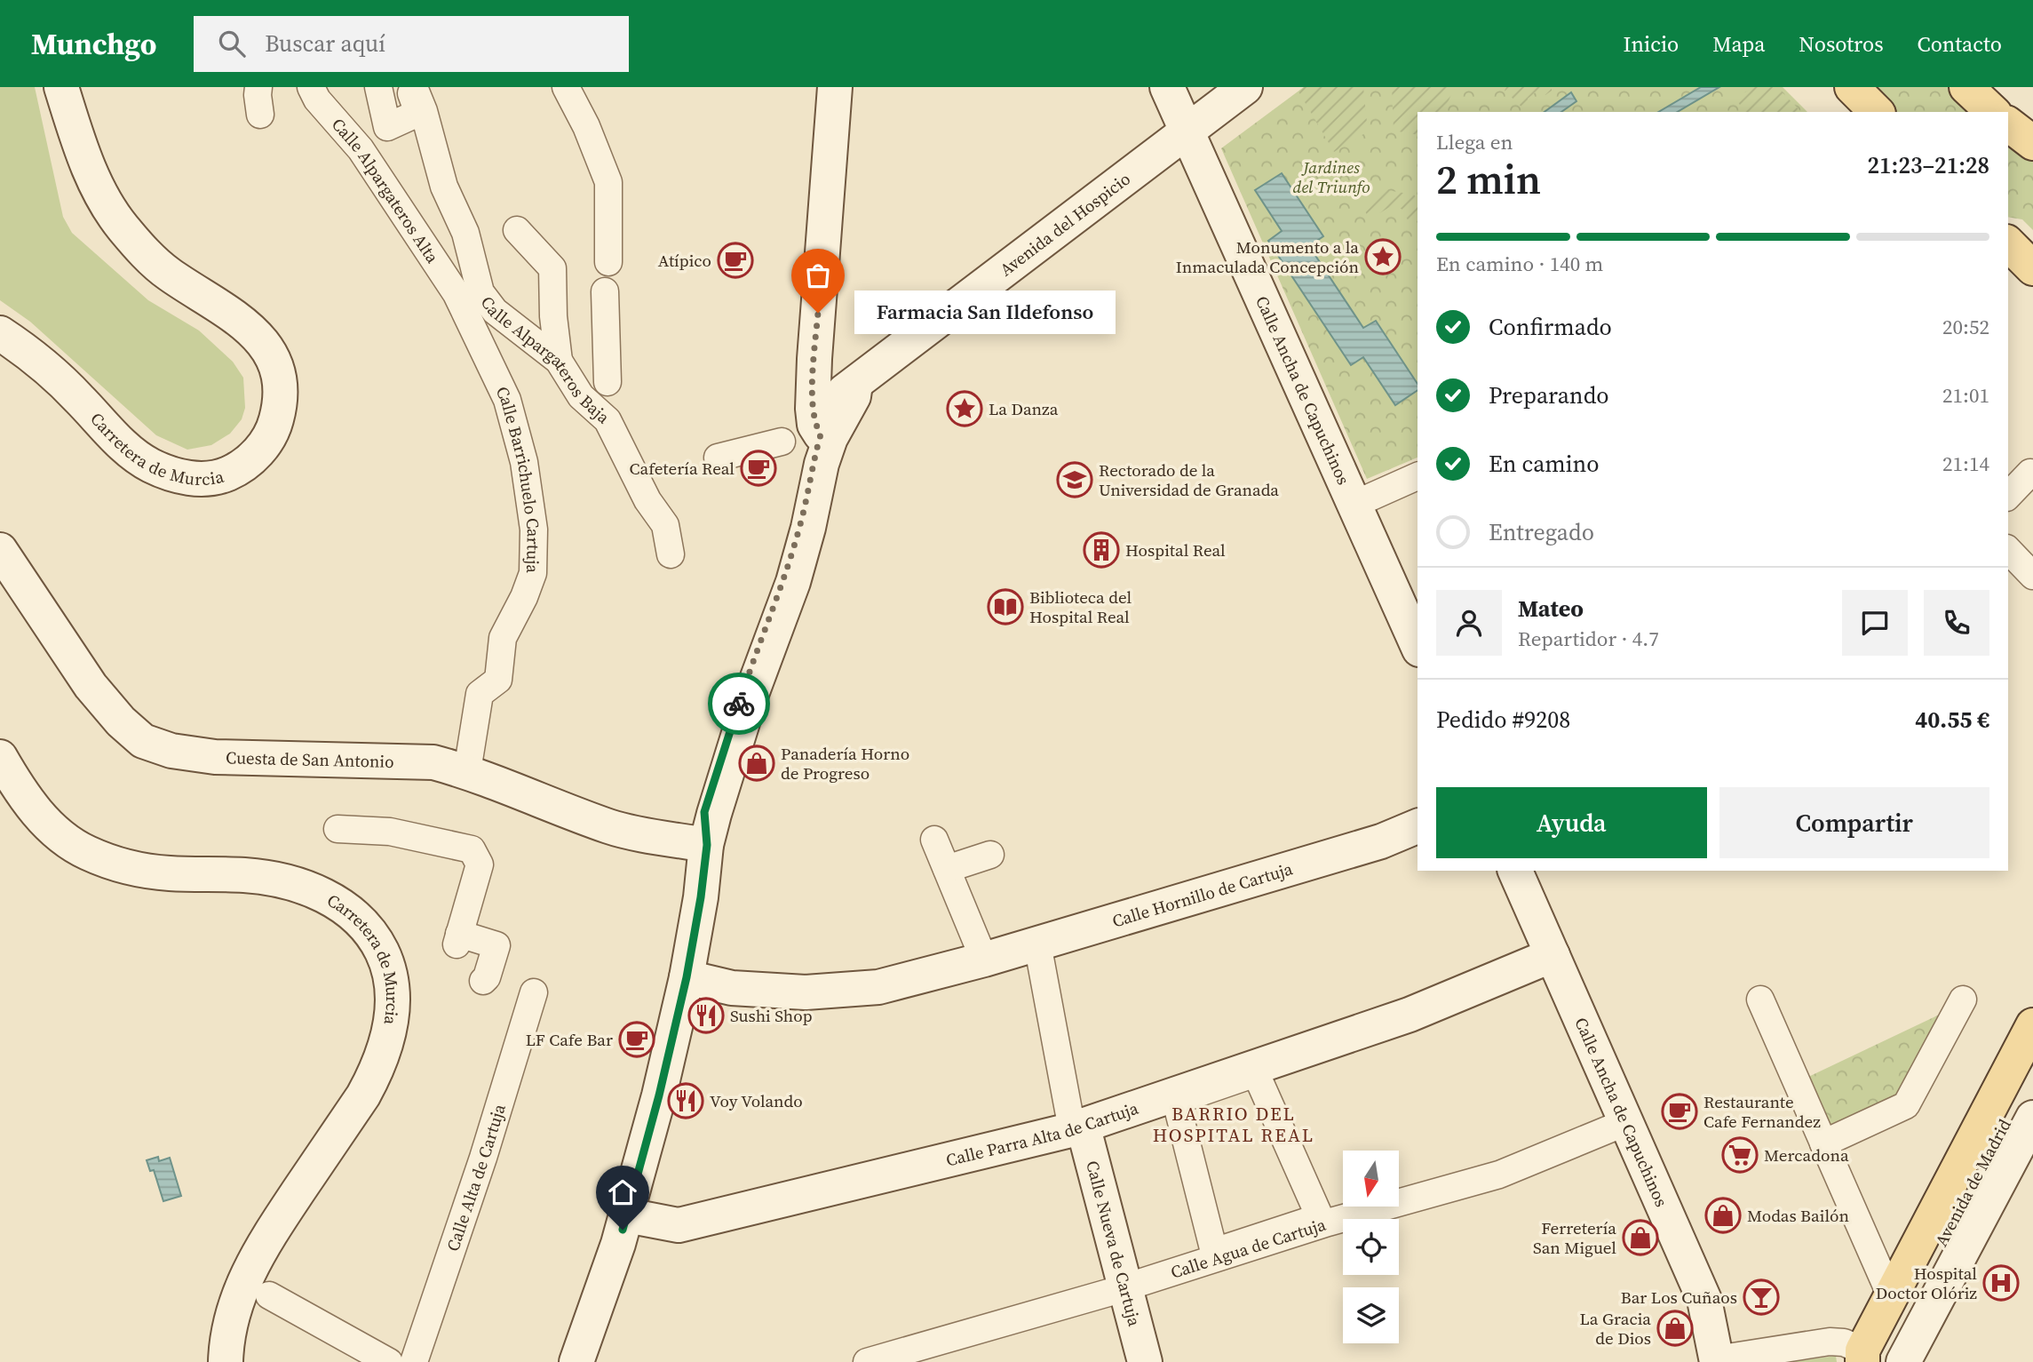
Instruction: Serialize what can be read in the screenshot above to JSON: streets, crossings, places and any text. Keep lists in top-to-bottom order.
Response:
{
  "streets": {
    "main road": ["Avenida de Madrid"],
    "street": [
      "Calle Alpargateros Alta",
      "Avenida del Hospicio",
      "Calle Alpargateros Baja",
      "Calle Ancha de Capuchinos",
      "Carretera de Murcia",
      "Calle Barrichuelo Cartuja",
      "Cuesta de San Antonio",
      "Calle Hornillo de Cartuja",
      "Calle Parra Alta de Cartuja",
      "Calle Alta de Cartuja",
      "Calle Nueva de Cartuja",
      "Calle Agua de Cartuja"
    ]
  },
  "crossings": [
    ["Calle Alpargateros Alta", "Calle Alpargateros Baja"],
    ["Calle Alpargateros Alta", "Calle Barrichuelo Cartuja"],
    ["Avenida del Hospicio", "Calle Ancha de Capuchinos"],
    ["Calle Alpargateros Baja", "Calle Barrichuelo Cartuja"],
    ["Calle Ancha de Capuchinos", "Calle Parra Alta de Cartuja"],
    ["Calle Ancha de Capuchinos", "Calle Agua de Cartuja"],
    ["Calle Barrichuelo Cartuja", "Cuesta de San Antonio"],
    ["Calle Hornillo de Cartuja", "Calle Nueva de Cartuja"],
    ["Calle Parra Alta de Cartuja", "Calle Nueva de Cartuja"],
    ["Calle Nueva de Cartuja", "Calle Agua de Cartuja"]
  ],
  "districts": ["BARRIO DEL HOSPITAL REAL"],
  "parks": ["Jardines del Triunfo"],
  "places": {
    "place": ["Monumento a la Inmaculada Concepción", "La Danza"],
    "cafe": [
      "Atípico",
      "Cafetería Real",
      "LF Cafe Bar",
      "Restaurante Cafe Fernandez"
    ],
    "other": ["Farmacia San Ildefonso"],
    "school or university": ["Rectorado de la Universidad de Granada"],
    "building": ["Hospital Real"],
    "library": ["Biblioteca del Hospital Real"],
    "shop": [
      "Panadería Horno de Progreso",
      "Modas Bailón",
      "Ferretería San Miguel",
      "La Gracia de Dios"
    ],
    "restaurant": ["Sushi Shop", "Voy Volando"],
    "supermarket": ["Mercadona"],
    "hospital": ["Hospital Doctor Olóriz"],
    "bar": ["Bar Los Cuñaos"]
  },
  "north": "bottom",
  "page": {
    "header": "Munchgo",
    "search": "Buscar aquí",
    "nav": [
      "Inicio",
      "Mapa",
      "Nosotros",
      "Contacto"
    ],
    "heading": ["2 min", "Llega en", "21:23–21:28"],
    "panel": [
      "Mateo",
      "Repartidor · 4.7",
      "Pedido #9208",
      "40.55 €"
    ],
    "bar": "En camino · 140 m",
    "bubble": "Farmacia San Ildefonso",
    "list": [
      ["Confirmado", "20:52"],
      ["Preparando", "21:01"],
      ["En camino", "21:14"],
      "Entregado"
    ],
    "buttons": ["Ayuda", "Compartir"]
  }
}
